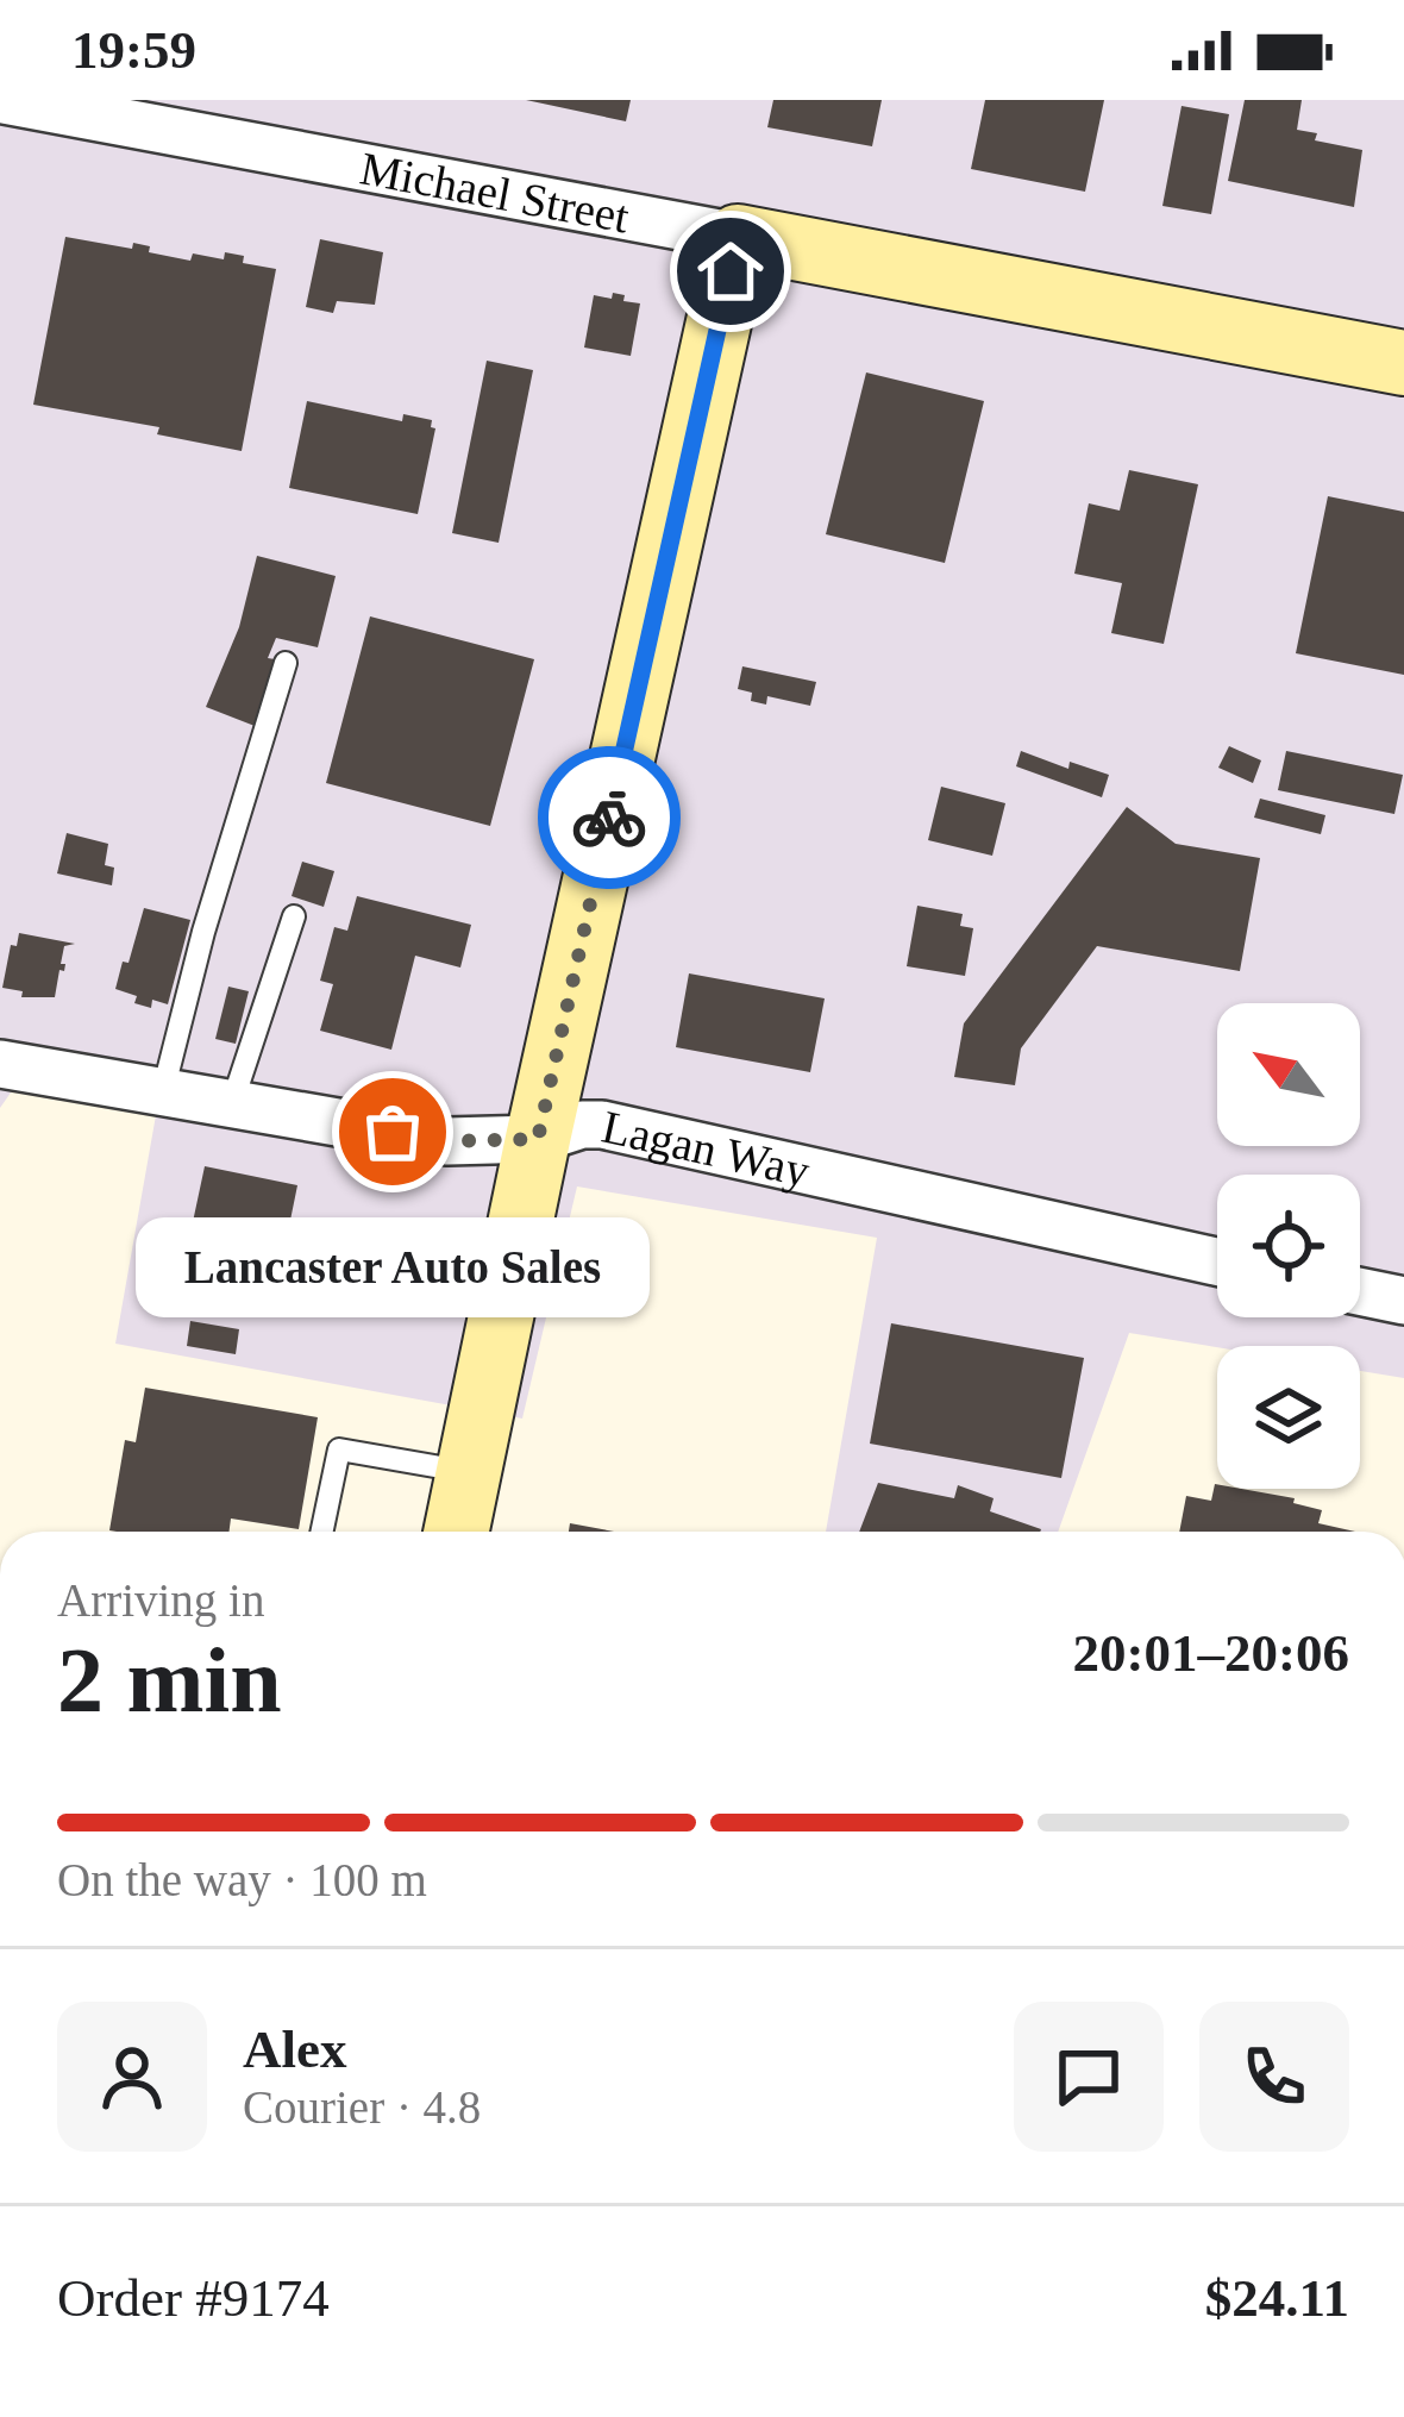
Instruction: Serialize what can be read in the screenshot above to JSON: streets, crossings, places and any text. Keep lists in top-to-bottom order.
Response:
{
  "streets": {
    "street": ["Michael Street", "Lagan Way"]
  },
  "places": ["Lancaster Auto Sales"],
  "north": "top left",
  "page": {
    "status": "19:59",
    "bubble": "Lancaster Auto Sales",
    "heading": ["2 min", "Arriving in", "20:01–20:06"],
    "panel": [
      "Alex",
      "Courier · 4.8",
      "Order #9174",
      "$24.11"
    ],
    "bar": "On the way · 100 m"
  }
}
